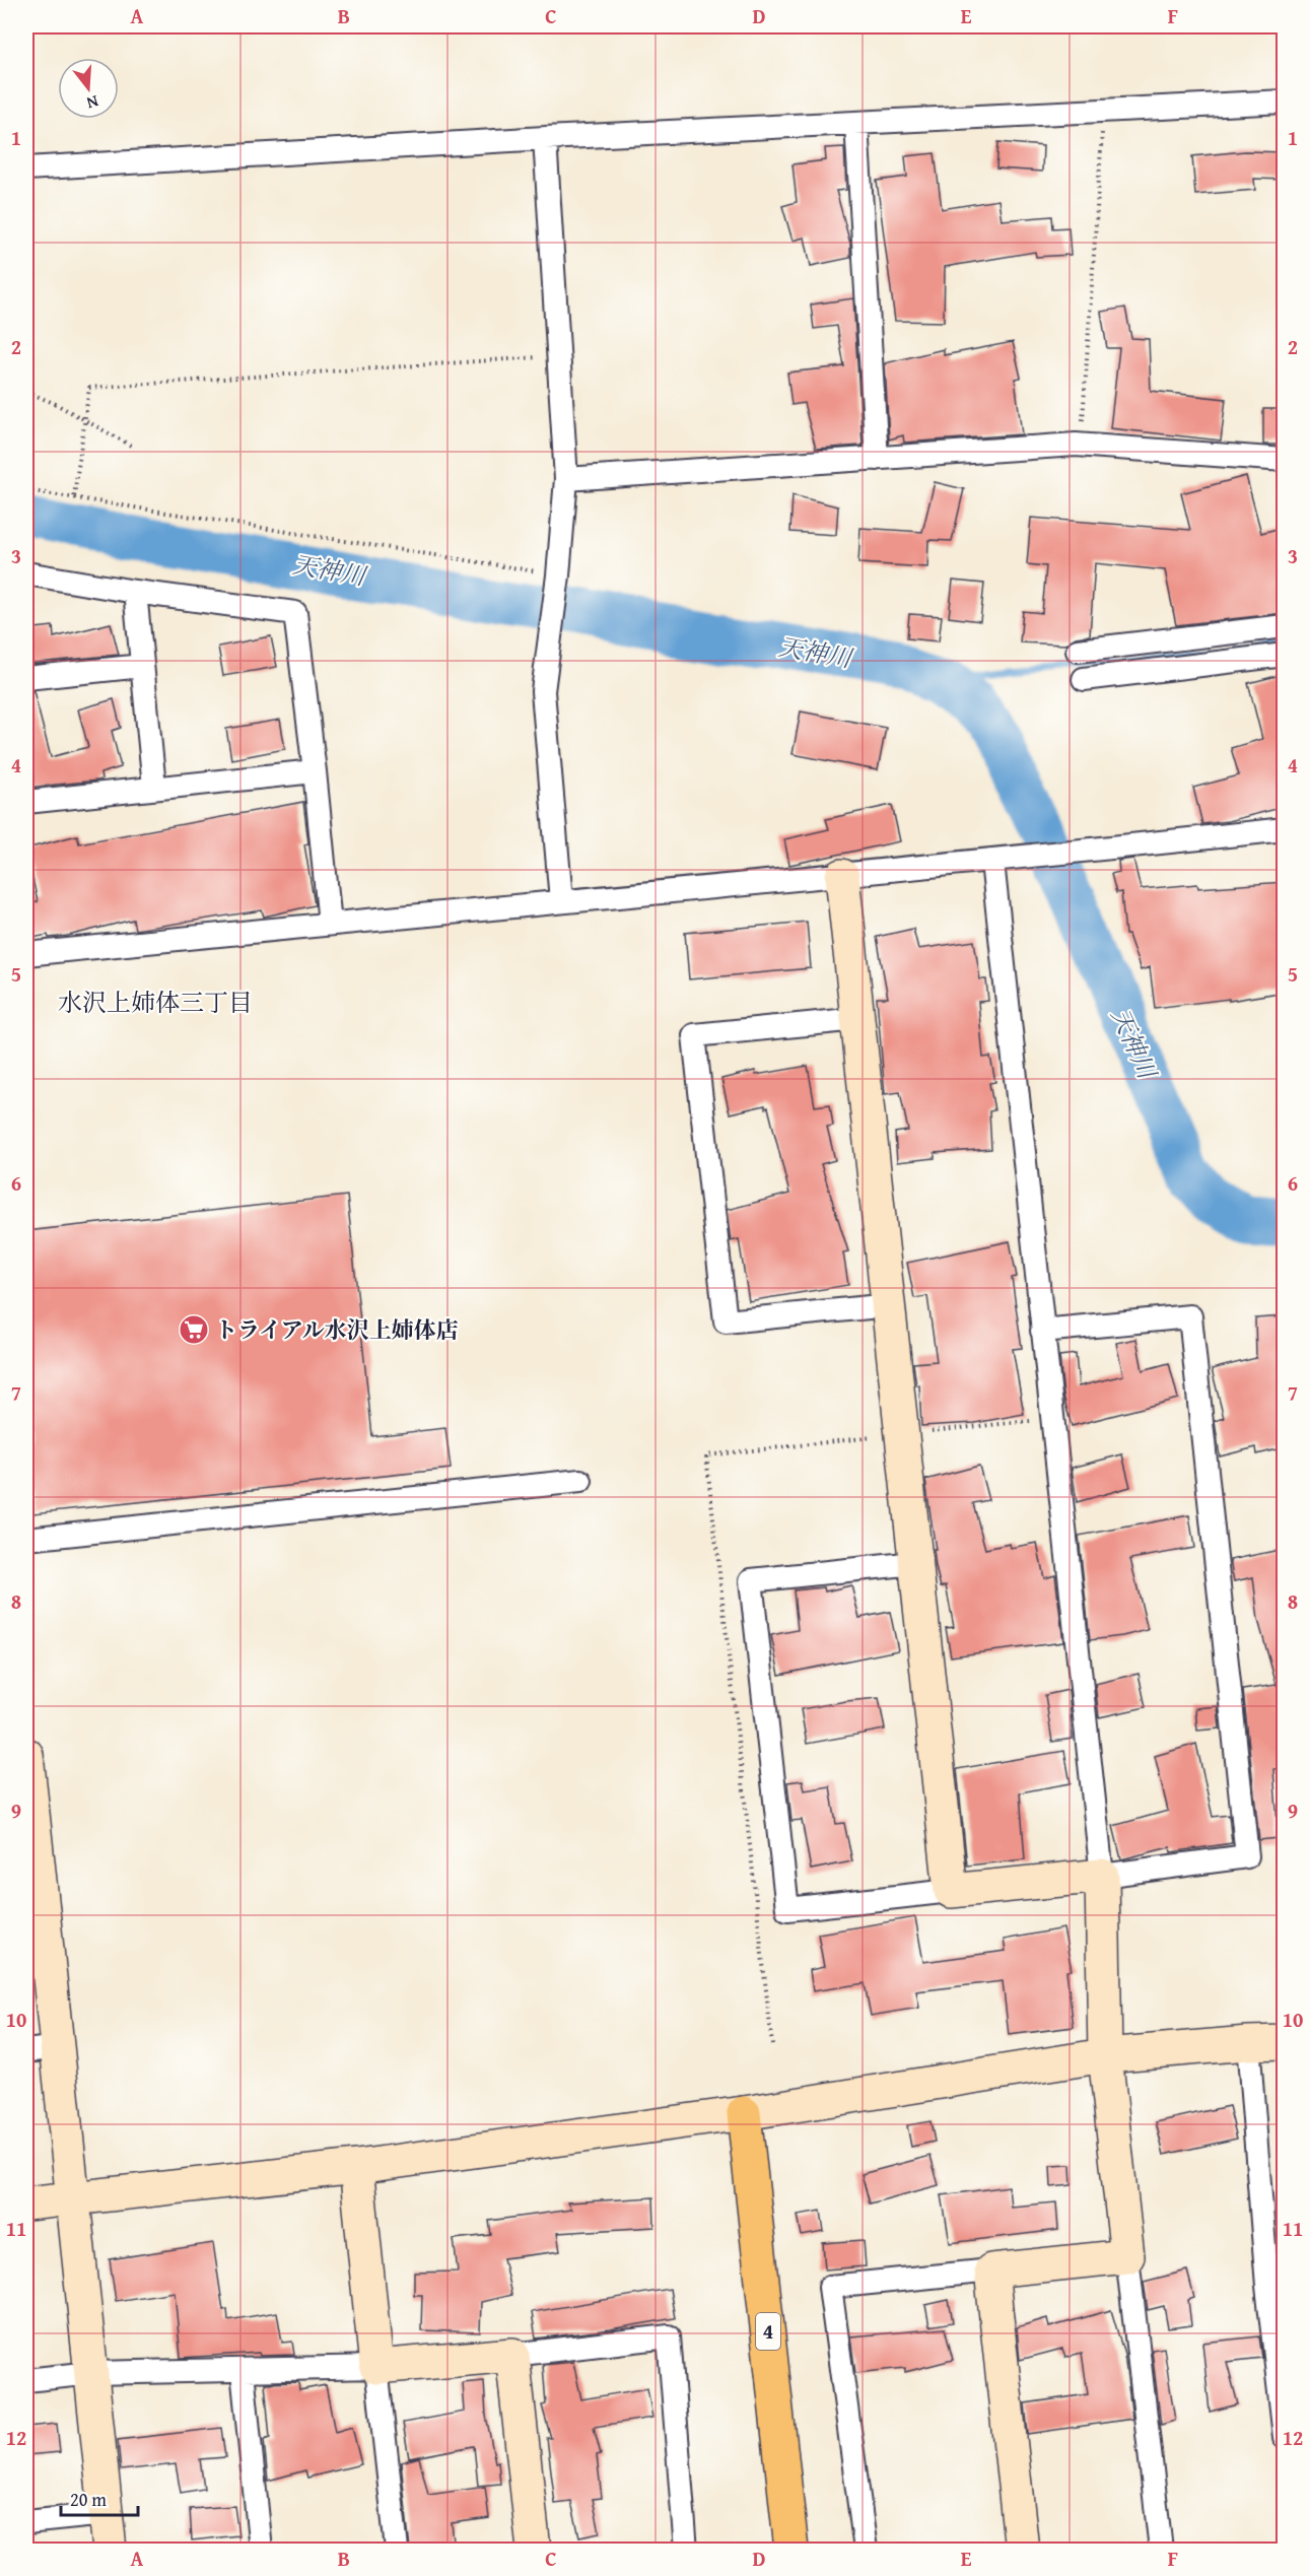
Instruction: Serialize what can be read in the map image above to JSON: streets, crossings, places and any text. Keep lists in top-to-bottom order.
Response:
{
  "streets": {
    "highway": ["4"]
  },
  "districts": ["水沢上姉体三丁目"],
  "water": ["天神川"],
  "places": {
    "supermarket": ["トライアル水沢上姉体店"]
  },
  "scale_bar": "20 m",
  "north": "bottom",
  "grid": {
    "columns": [
      "A",
      "B",
      "C",
      "D",
      "E",
      "F"
    ],
    "rows": [
      "1",
      "2",
      "3",
      "4",
      "5",
      "6",
      "7",
      "8",
      "9",
      "10",
      "11",
      "12"
    ]
  }
}
